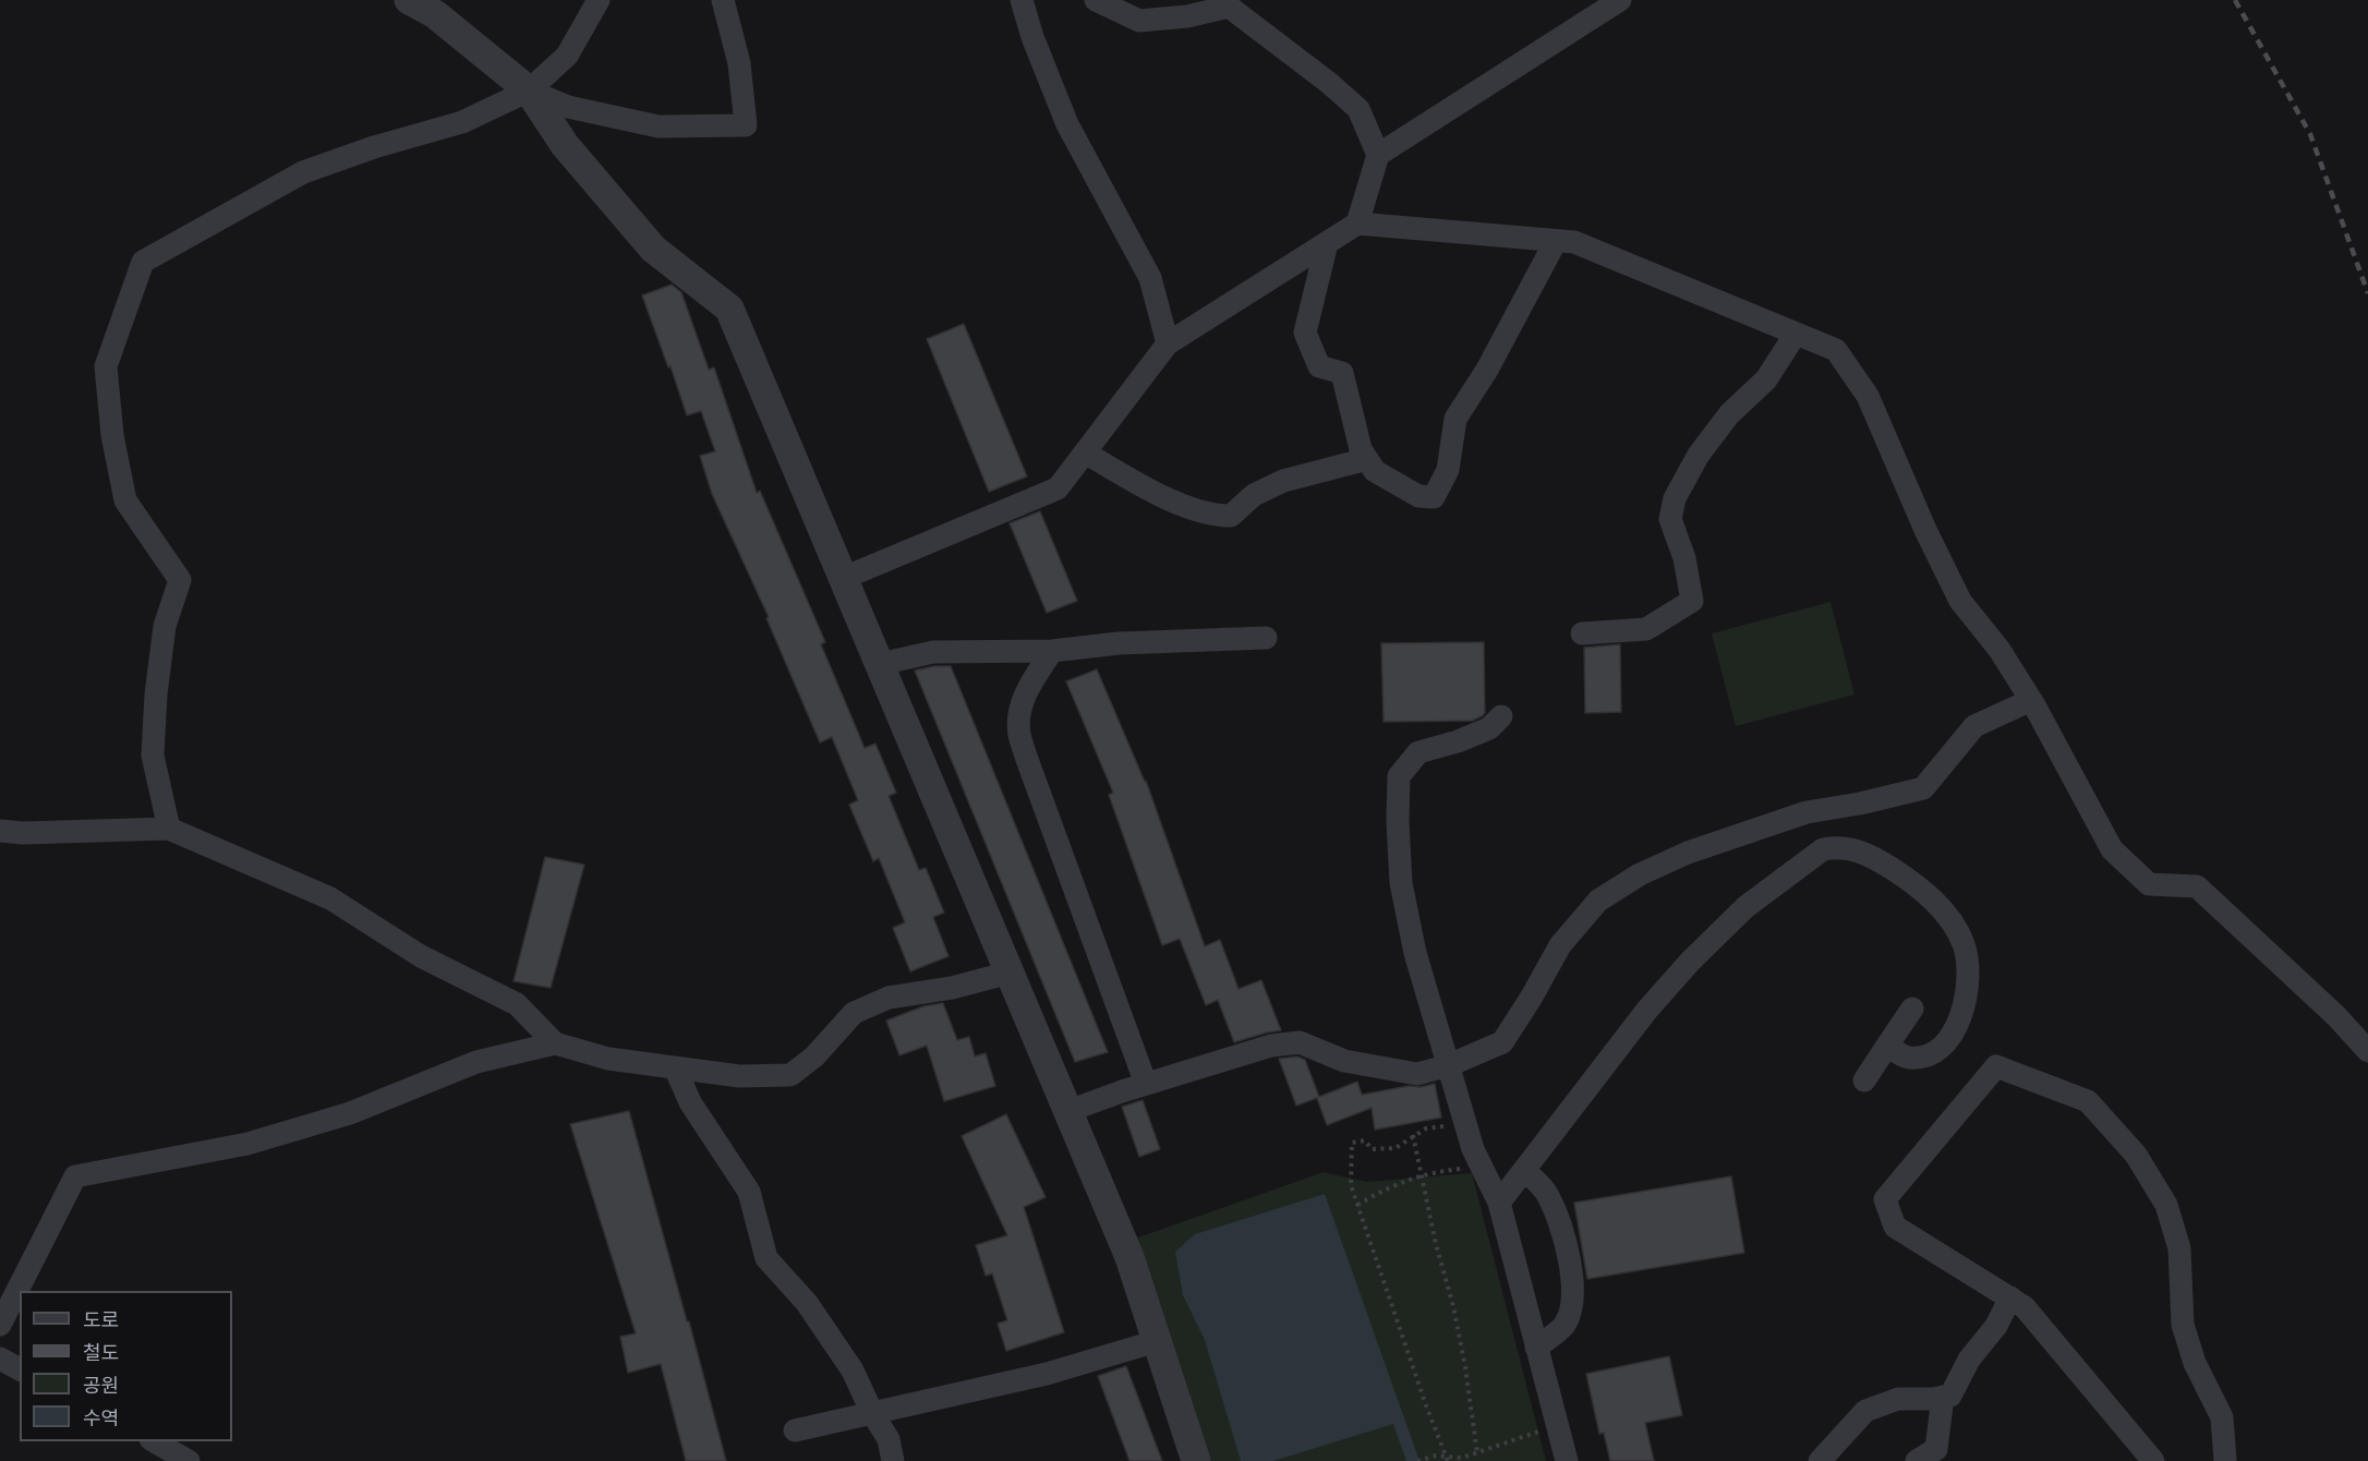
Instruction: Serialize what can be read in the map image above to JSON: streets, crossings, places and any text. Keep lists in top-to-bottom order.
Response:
{
  "legend": [
    "도로",
    "철도",
    "공원",
    "수역"
  ]
}
